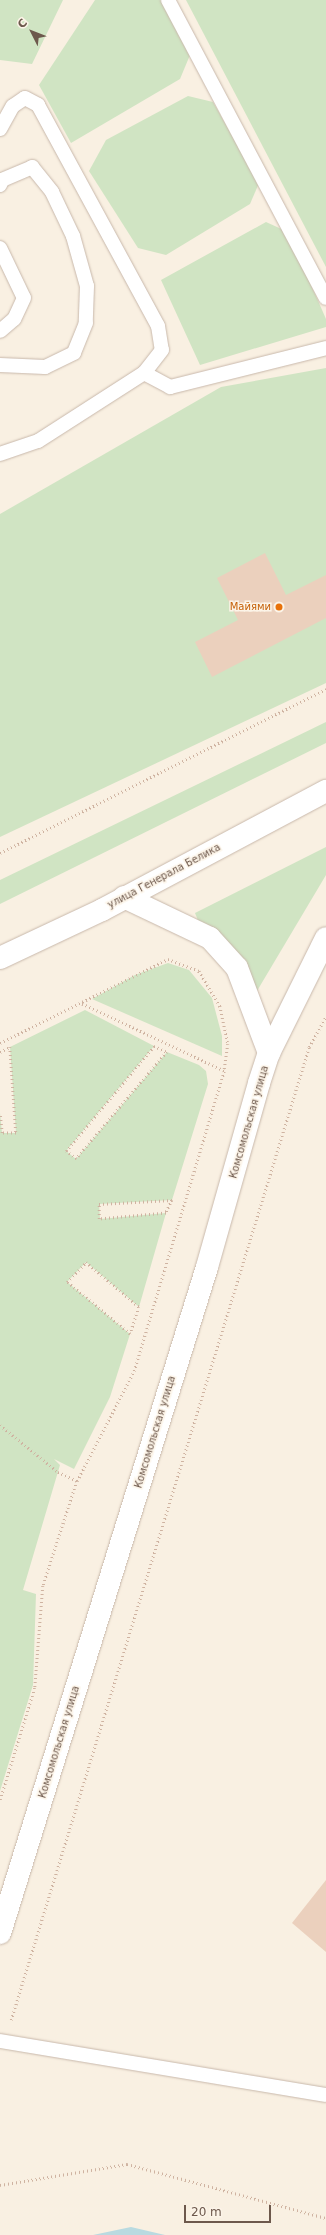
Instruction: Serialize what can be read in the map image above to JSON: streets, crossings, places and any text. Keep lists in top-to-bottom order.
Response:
{
  "streets": {
    "main road": ["улица Генерала Белика", "Комсомольская улица"]
  },
  "places": ["Майями"],
  "scale_bar": "20 m",
  "north": "top left"
}
